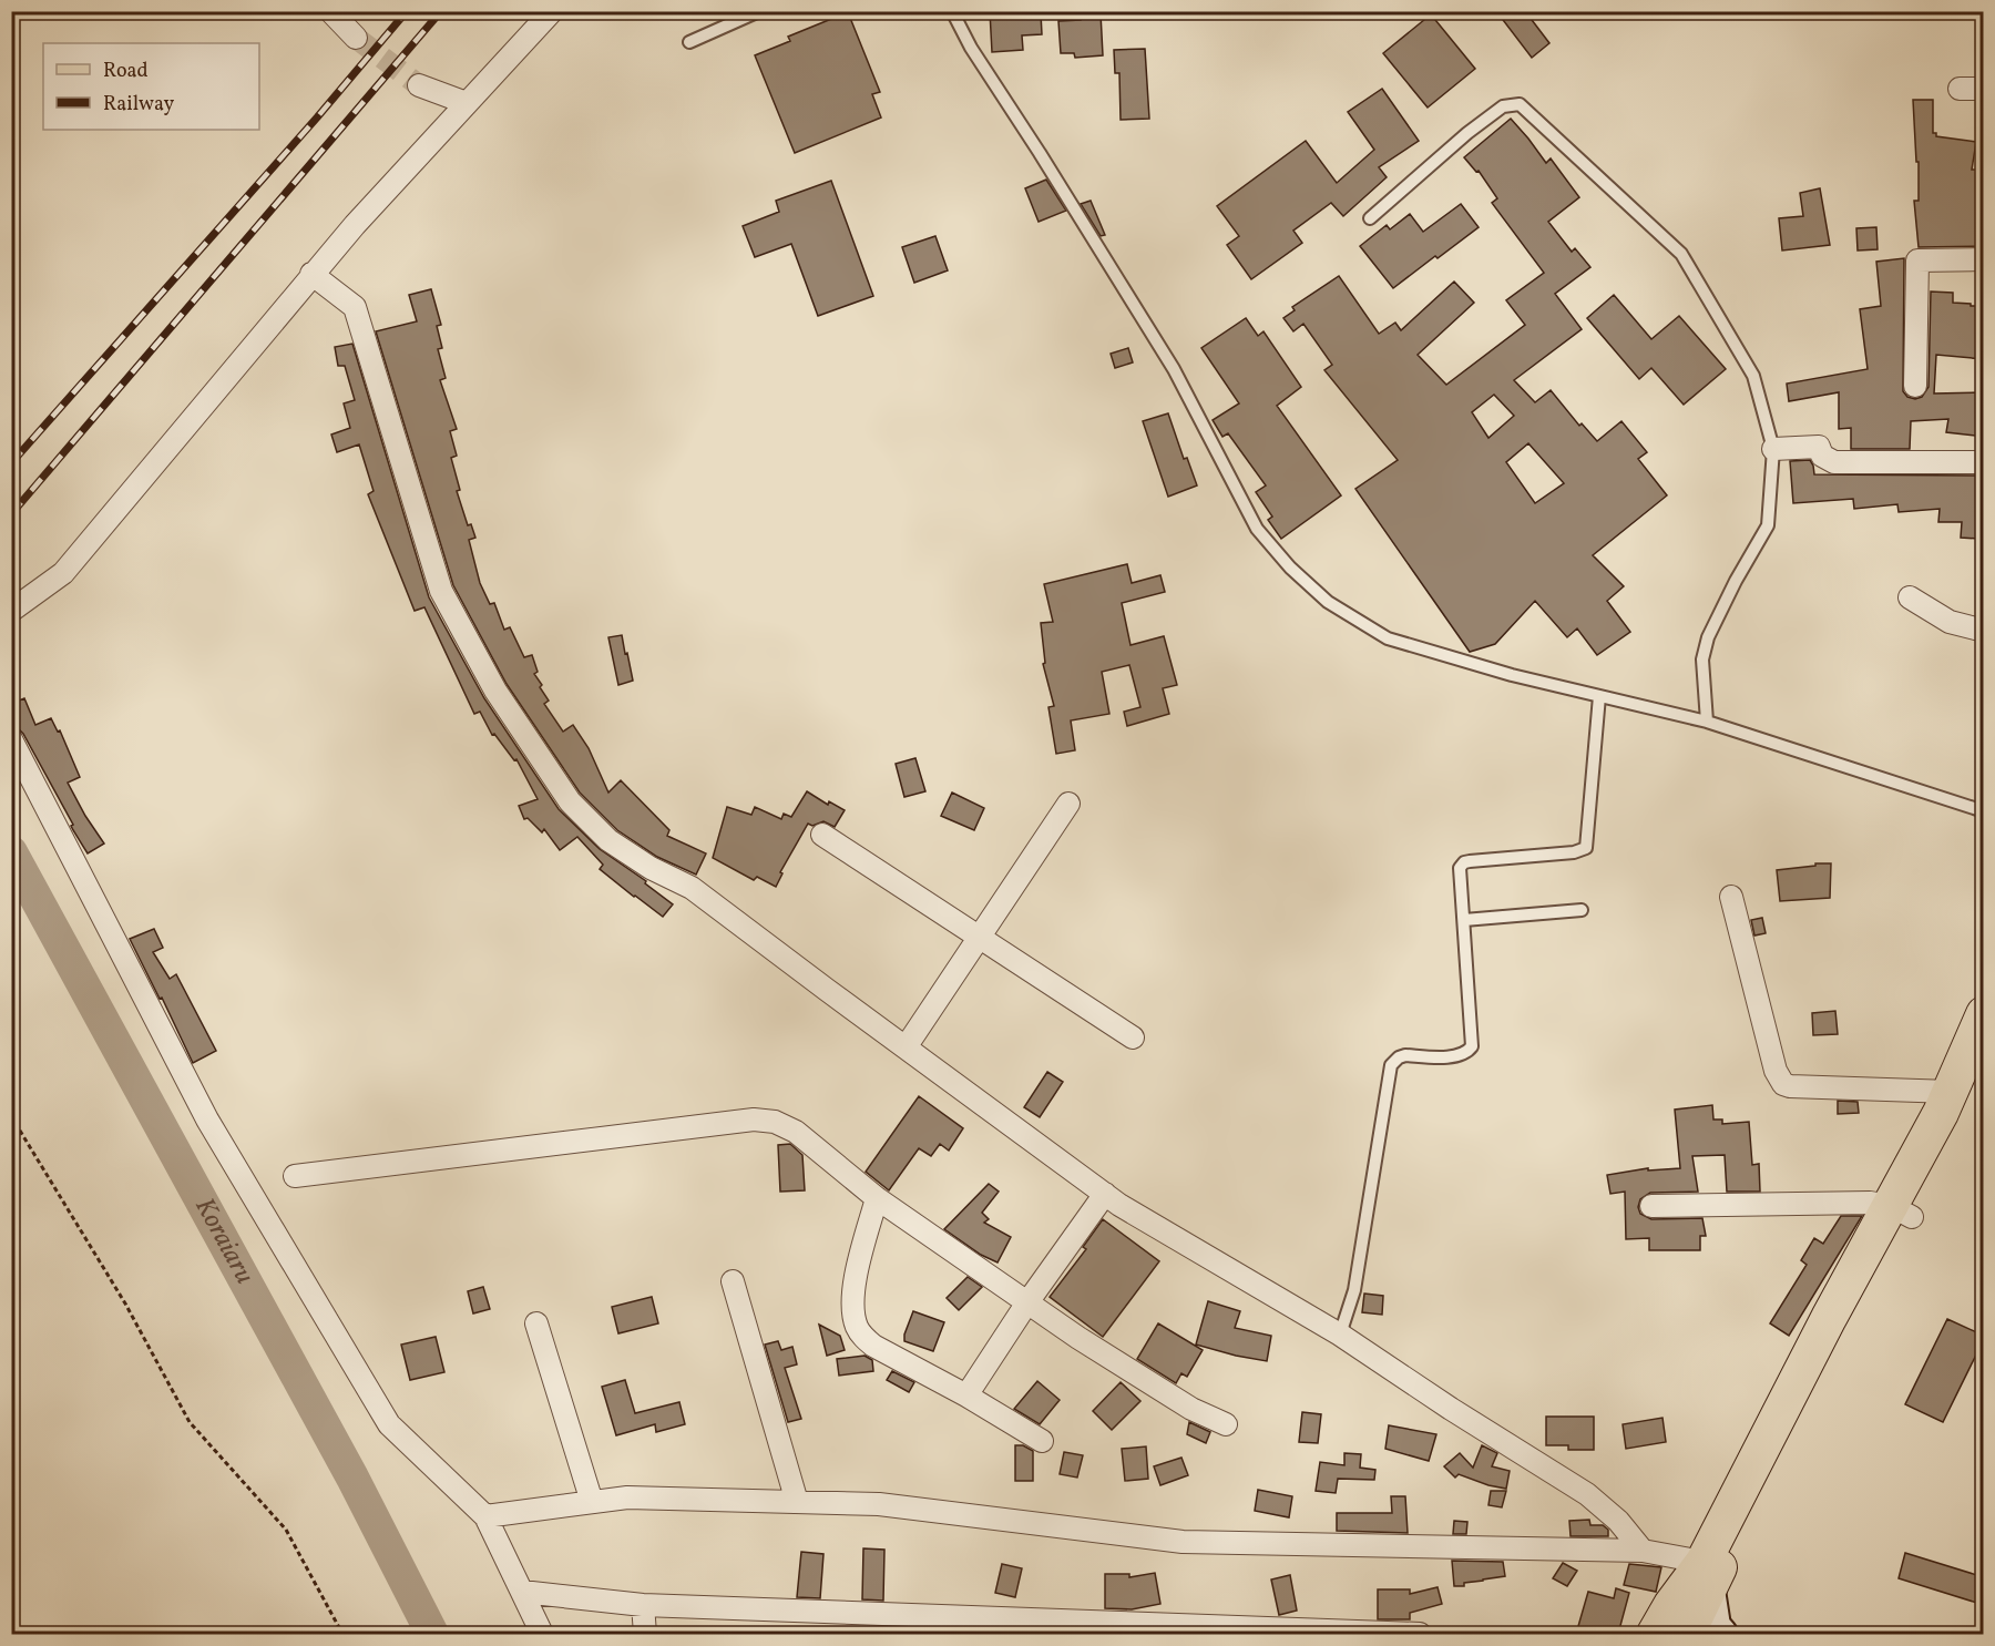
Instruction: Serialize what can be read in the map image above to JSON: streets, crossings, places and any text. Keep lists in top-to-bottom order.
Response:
{
  "water": ["Koraiaru"],
  "legend": ["Road", "Railway"]
}
